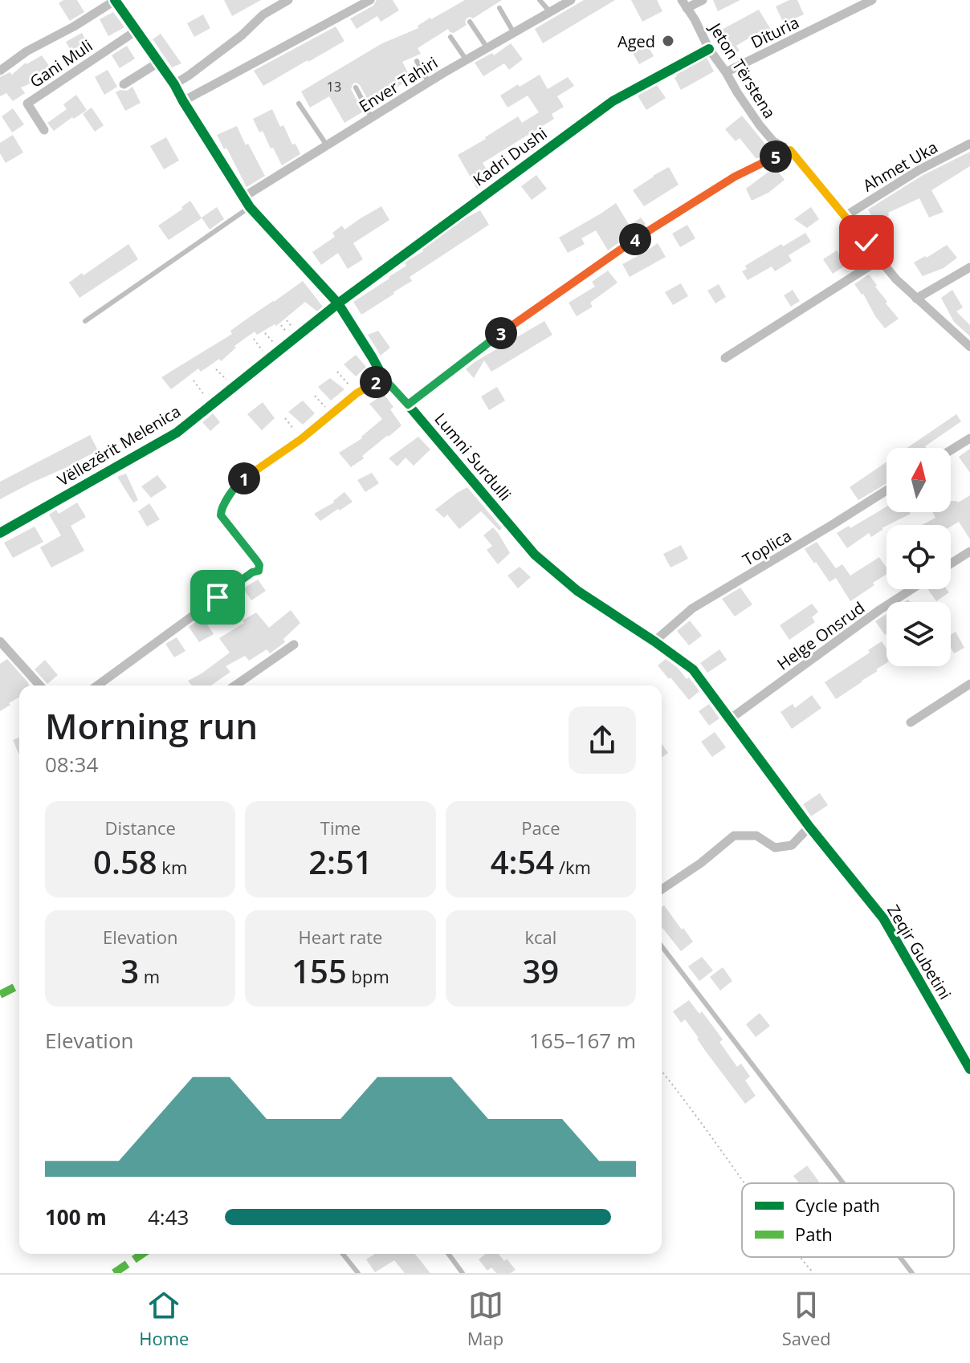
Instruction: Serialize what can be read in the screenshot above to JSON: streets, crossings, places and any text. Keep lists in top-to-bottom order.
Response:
{
  "streets": {
    "street": [
      "Dituria",
      "Gani Muli",
      "Jeton Tërstena",
      "Enver Tahiri",
      "Kadri Dushi",
      "Ahmet Uka",
      "Vëllezërit Melenica",
      "Lumni Surdulli",
      "Toplica",
      "Helge Onsrud",
      "Zeqir Gubetini"
    ]
  },
  "crossings": [
    ["Dituria", "Jeton Tërstena"],
    ["Gani Muli", "Lumni Surdulli"],
    ["Jeton Tërstena", "Kadri Dushi"],
    ["Jeton Tërstena", "Ahmet Uka"],
    ["Enver Tahiri", "Lumni Surdulli"],
    ["Kadri Dushi", "Vëllezërit Melenica"],
    ["Kadri Dushi", "Lumni Surdulli"],
    ["Vëllezërit Melenica", "Lumni Surdulli"],
    ["Lumni Surdulli", "Toplica"],
    ["Lumni Surdulli", "Helge Onsrud"],
    ["Lumni Surdulli", "Zeqir Gubetini"]
  ],
  "places": ["Aged"],
  "house_numbers": ["13"],
  "legend": ["Cycle path", "Path"],
  "north": "top",
  "page": {
    "pins": [
      "5",
      "4",
      "3",
      "2",
      "1"
    ],
    "heading": ["Morning run", "08:34"],
    "stats": [
      ["Distance", "0.58 km"],
      ["Time", "2:51"],
      ["Pace", "4:54 /km"],
      ["Elevation", "3 m"],
      ["Heart rate", "155 bpm"],
      ["kcal", "39"]
    ],
    "chart": ["Elevation", "165–167 m"],
    "list": [
      {
        "name": "100 m",
        "note": "4:43"
      }
    ],
    "tabs": ["Home", "Map", "Saved"]
  }
}
